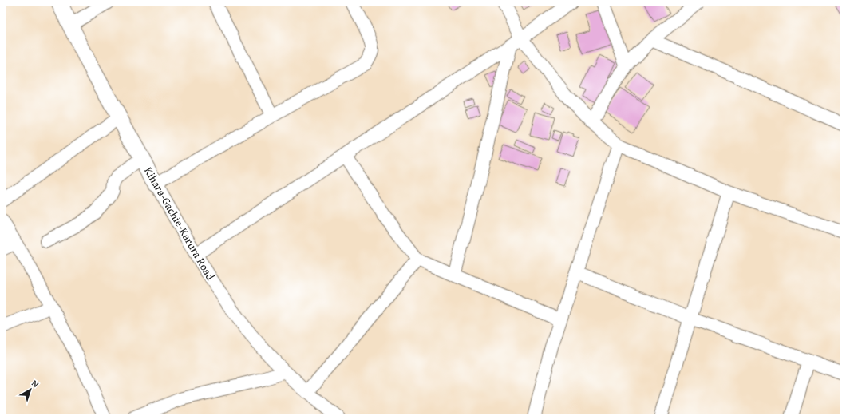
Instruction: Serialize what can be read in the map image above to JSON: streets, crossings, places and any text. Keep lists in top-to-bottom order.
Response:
{
  "streets": {
    "main road": ["Kihara-Gachie-Karura Road"]
  },
  "north": "top right"
}
